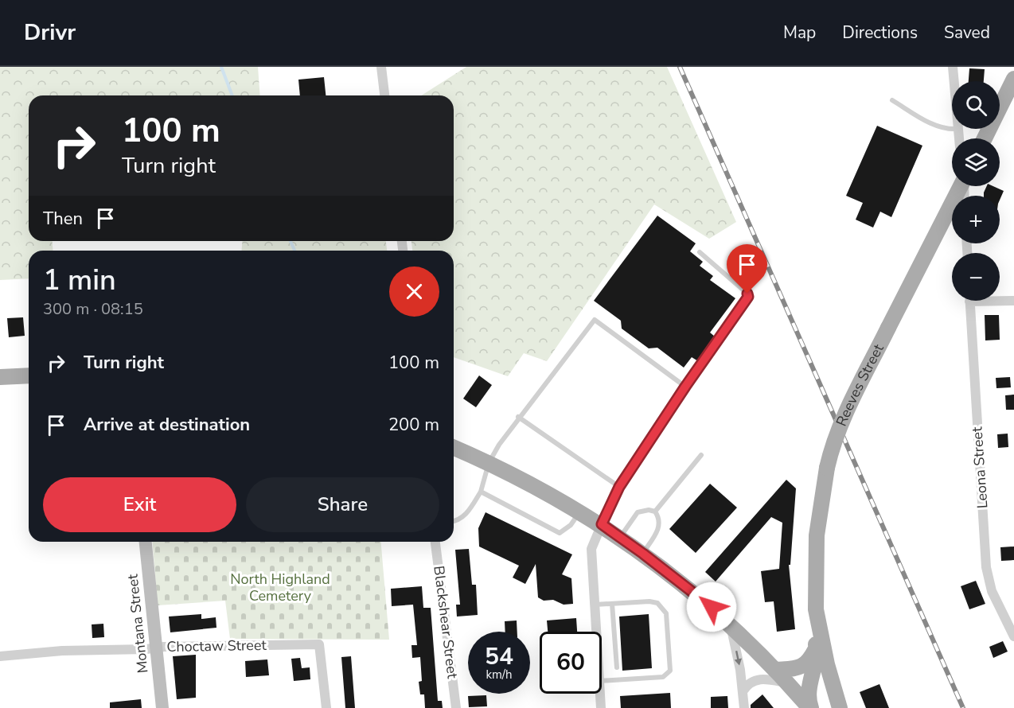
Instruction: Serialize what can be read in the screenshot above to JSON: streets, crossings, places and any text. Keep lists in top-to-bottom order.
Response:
{
  "streets": {
    "main road": ["Reeves Street"],
    "street": [
      "Leona Street",
      "Blackshear Street",
      "Montana Street",
      "Choctaw Street"
    ]
  },
  "crossings": [
    ["Montana Street", "Choctaw Street"]
  ],
  "parks": ["North Highland Cemetery"],
  "page": {
    "header": "Drivr",
    "nav": ["Map", "Directions", "Saved"],
    "map_buttons": ["+", "−"],
    "turn": ["100 m", "Turn right"],
    "then": "Then",
    "heading": ["1 min", "300 m · 08:15"],
    "list": [
      {
        "name": "Turn right",
        "value": "100 m"
      },
      {
        "name": "Arrive at destination",
        "value": "200 m"
      }
    ],
    "buttons": ["Exit", "Share"],
    "speed": "54 km/h",
    "limit": "60"
  }
}
